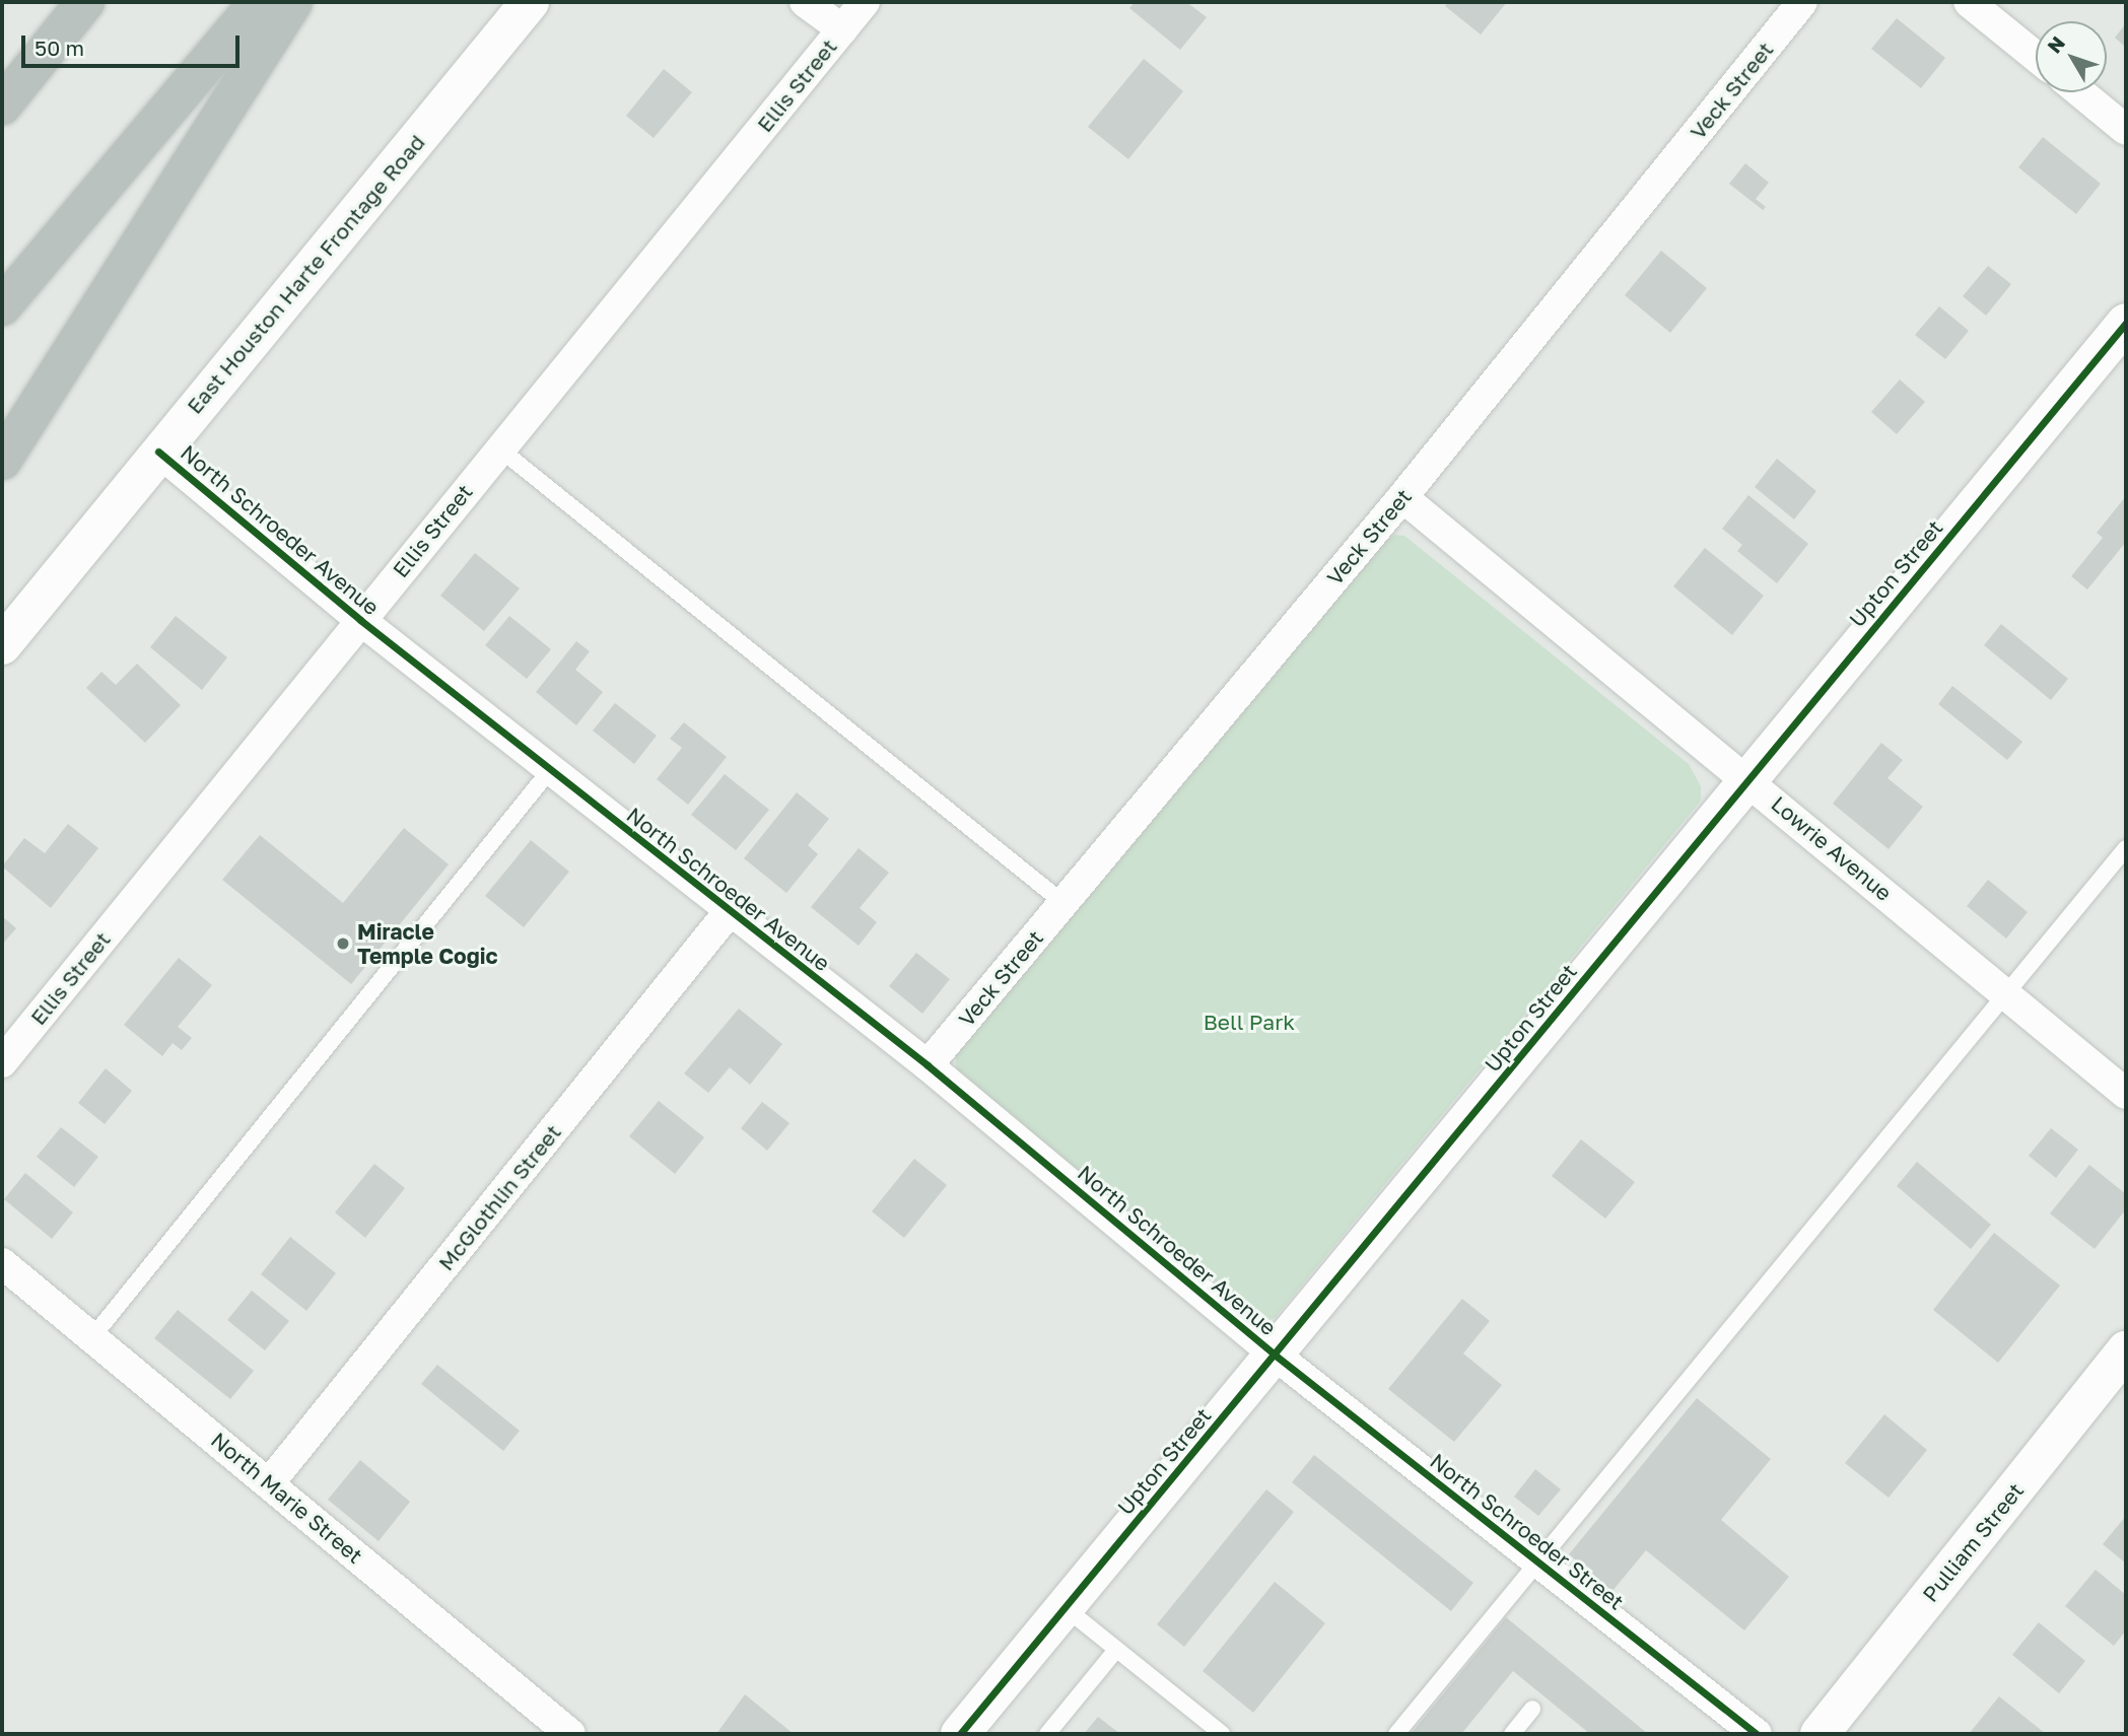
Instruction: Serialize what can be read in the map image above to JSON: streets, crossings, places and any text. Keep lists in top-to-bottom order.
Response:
{
  "streets": {
    "street": [
      "Ellis Street",
      "Veck Street",
      "East Houston Harte Frontage Road",
      "North Schroeder Avenue",
      "Upton Street",
      "Lowrie Avenue",
      "McGlothlin Street",
      "North Marie Street",
      "North Schroeder Street",
      "Pulliam Street"
    ]
  },
  "crossings": [
    ["Ellis Street", "North Schroeder Avenue"],
    ["Veck Street", "North Schroeder Avenue"],
    ["Veck Street", "Lowrie Avenue"],
    ["East Houston Harte Frontage Road", "North Schroeder Avenue"],
    ["North Schroeder Avenue", "Upton Street"],
    ["North Schroeder Avenue", "McGlothlin Street"],
    ["North Schroeder Avenue", "North Schroeder Street"],
    ["Upton Street", "Lowrie Avenue"],
    ["Upton Street", "North Schroeder Street"],
    ["McGlothlin Street", "North Marie Street"]
  ],
  "parks": ["Bell Park"],
  "places": ["Miracle Temple Cogic"],
  "scale_bar": "50 m",
  "north": "top left"
}
